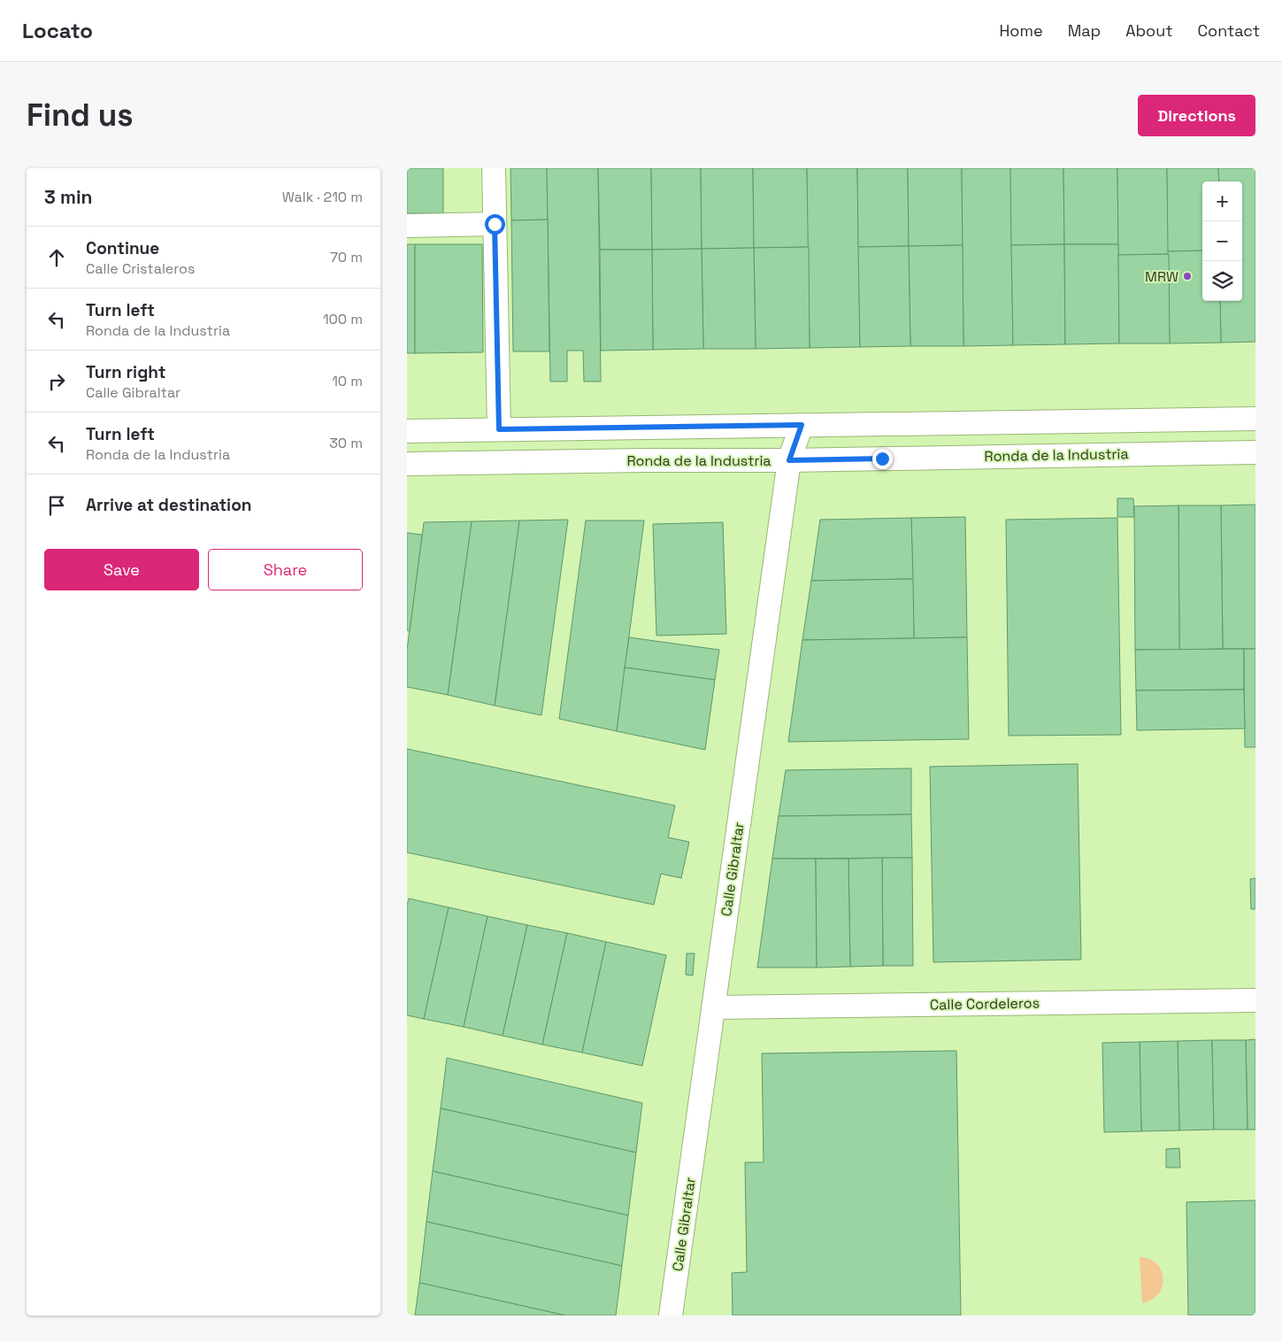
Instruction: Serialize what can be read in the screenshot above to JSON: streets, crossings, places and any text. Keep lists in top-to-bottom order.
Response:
{
  "streets": {
    "street": ["Ronda de la Industria", "Calle Gibraltar", "Calle Cordeleros"]
  },
  "crossings": [
    ["Ronda de la Industria", "Calle Gibraltar"],
    ["Calle Gibraltar", "Calle Cordeleros"]
  ],
  "places": ["MRW"],
  "page": {
    "header": "Locato",
    "nav": [
      "Home",
      "Map",
      "About",
      "Contact"
    ],
    "buttons": [
      "Directions",
      ["Save", "Share"]
    ],
    "title": "Find us",
    "heading": ["3 min", "Walk · 210 m"],
    "map_buttons": ["+", "−"],
    "list": [
      ["Continue", "Calle Cristaleros", "70 m"],
      ["Turn left", "Ronda de la Industria", "100 m"],
      ["Turn right", "Calle Gibraltar", "10 m"],
      ["Turn left", "Ronda de la Industria", "30 m"],
      "Arrive at destination"
    ]
  }
}
